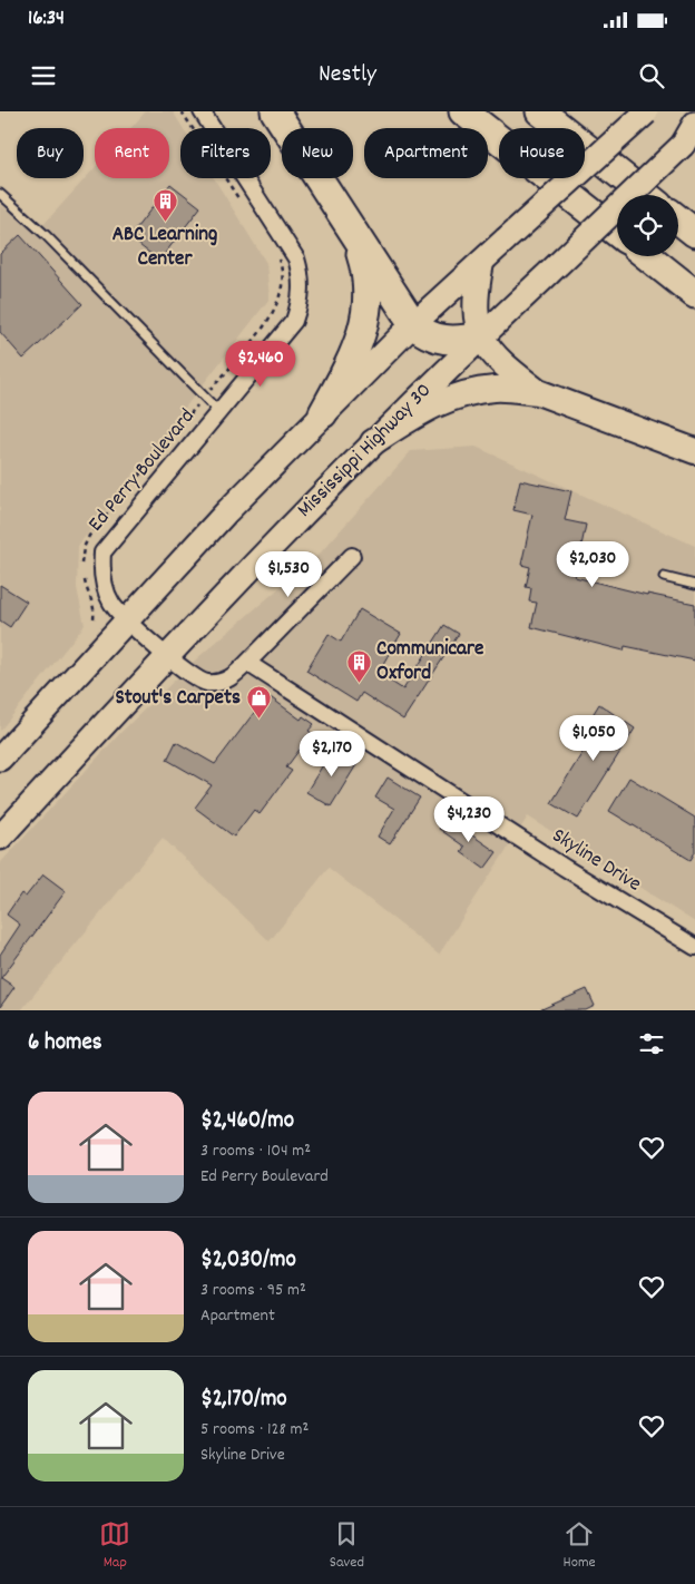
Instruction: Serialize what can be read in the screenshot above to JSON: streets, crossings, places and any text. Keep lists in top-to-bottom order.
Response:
{
  "streets": {
    "main road": ["Mississippi Highway 30"],
    "street": ["Ed Perry Boulevard", "Skyline Drive"]
  },
  "crossings": [
    ["Mississippi Highway 30", "Ed Perry Boulevard"]
  ],
  "places": {
    "building": ["ABC Learning Center", "Communicare Oxford"],
    "shop": ["Stout's Carpets"]
  },
  "page": {
    "status": "16:34",
    "header": "Nestly",
    "chip": [
      "Buy",
      "Rent",
      "Filters",
      "New",
      "Apartment",
      "House"
    ],
    "price": [
      "$2,460",
      "$2,030",
      "$1,530",
      "$1,050",
      "$2,170",
      "$4,230"
    ],
    "heading": "6 homes",
    "list": [
      {
        "name": "$2,460/mo",
        "note": "3 rooms · 104 m² · Ed Perry Boulevard"
      },
      {
        "name": "$2,030/mo",
        "note": "3 rooms · 95 m² · Apartment"
      },
      {
        "name": "$2,170/mo",
        "note": "5 rooms · 128 m² · Skyline Drive"
      }
    ],
    "tabs": ["Map", "Saved", "Home"]
  }
}
